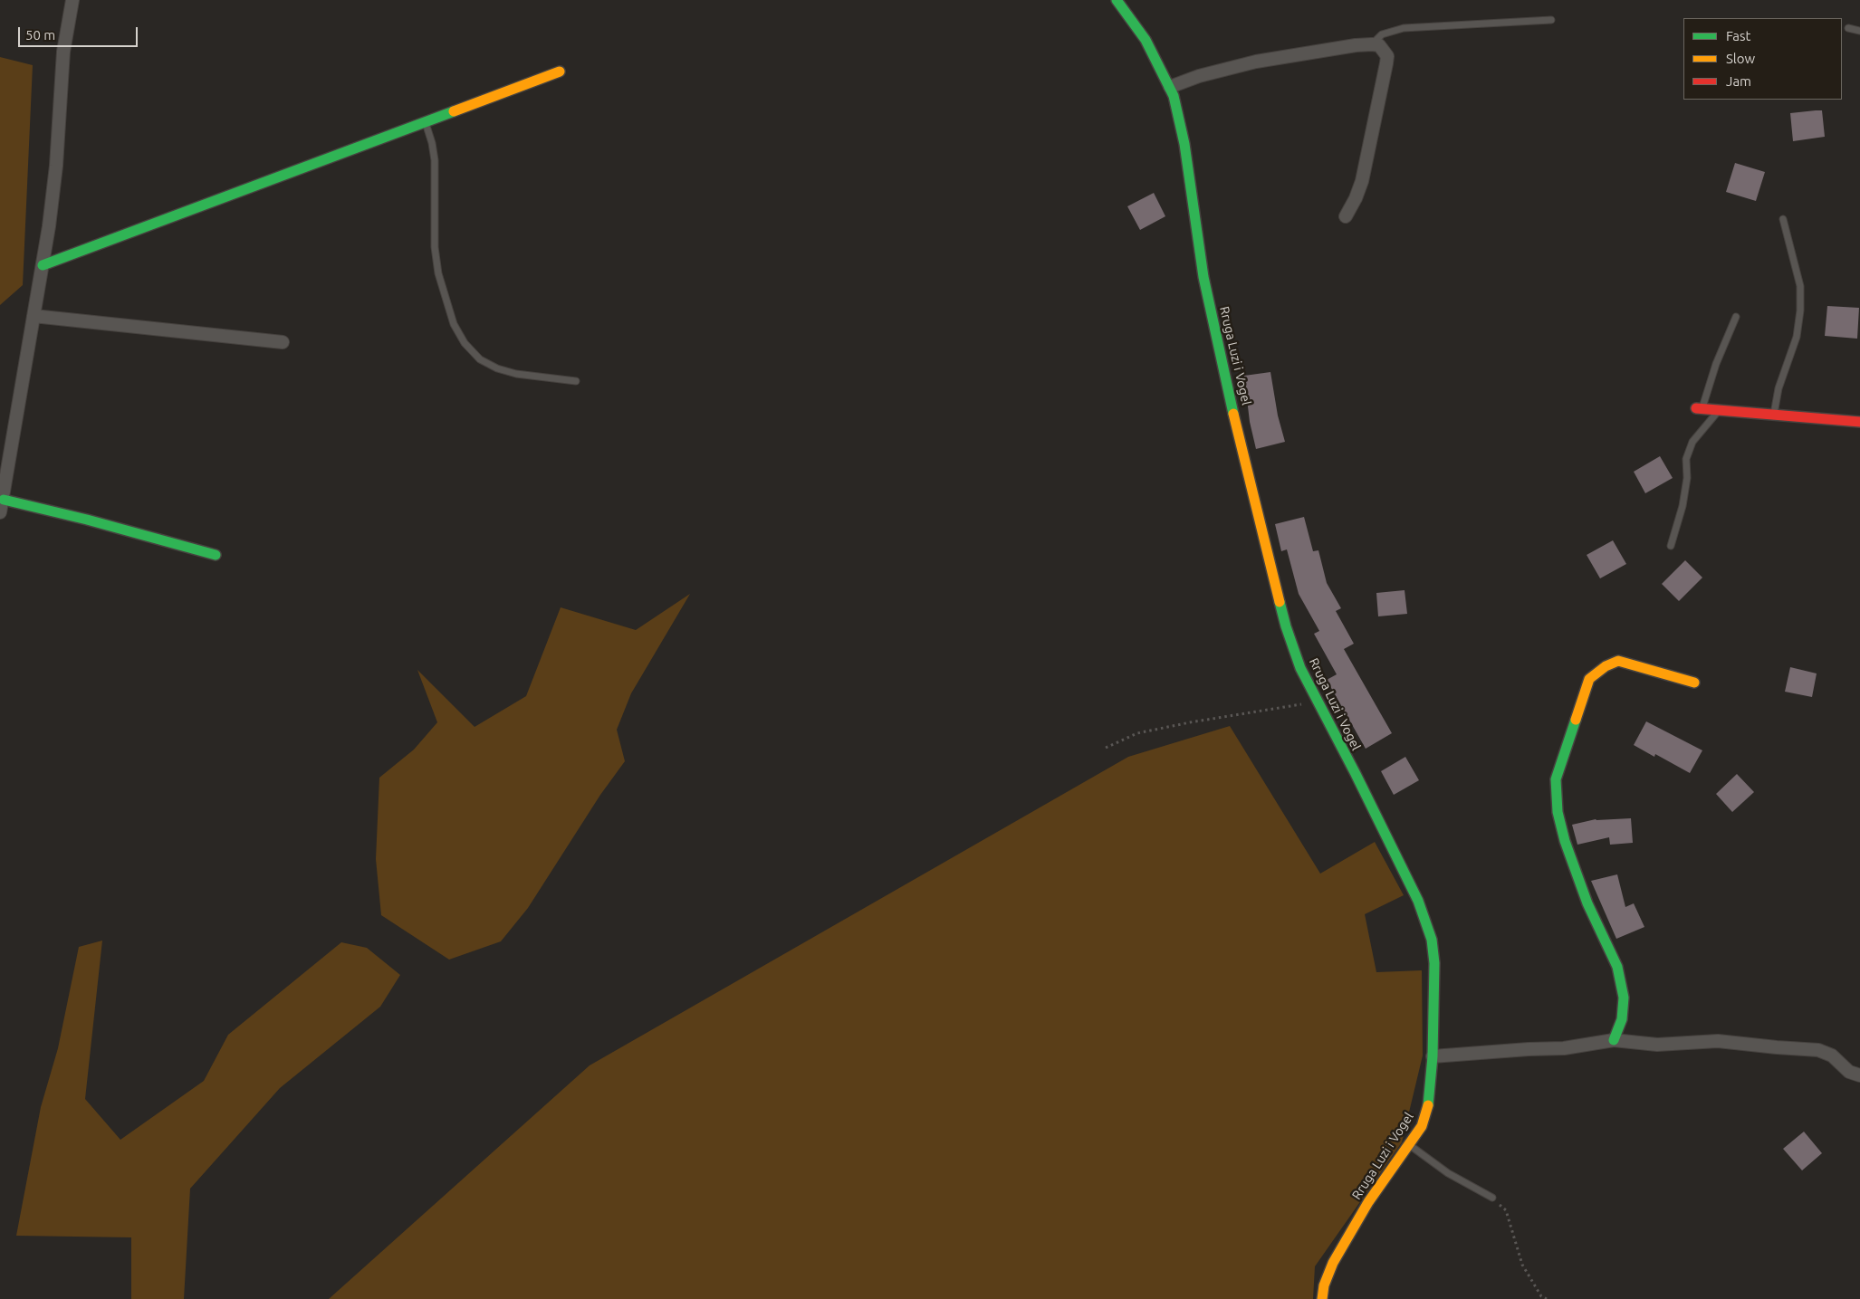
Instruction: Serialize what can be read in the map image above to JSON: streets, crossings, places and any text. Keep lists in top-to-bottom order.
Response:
{
  "streets": {
    "street": ["Rruga Luzi i Vogel"]
  },
  "legend": ["Fast", "Slow", "Jam"],
  "scale_bar": "50 m"
}
